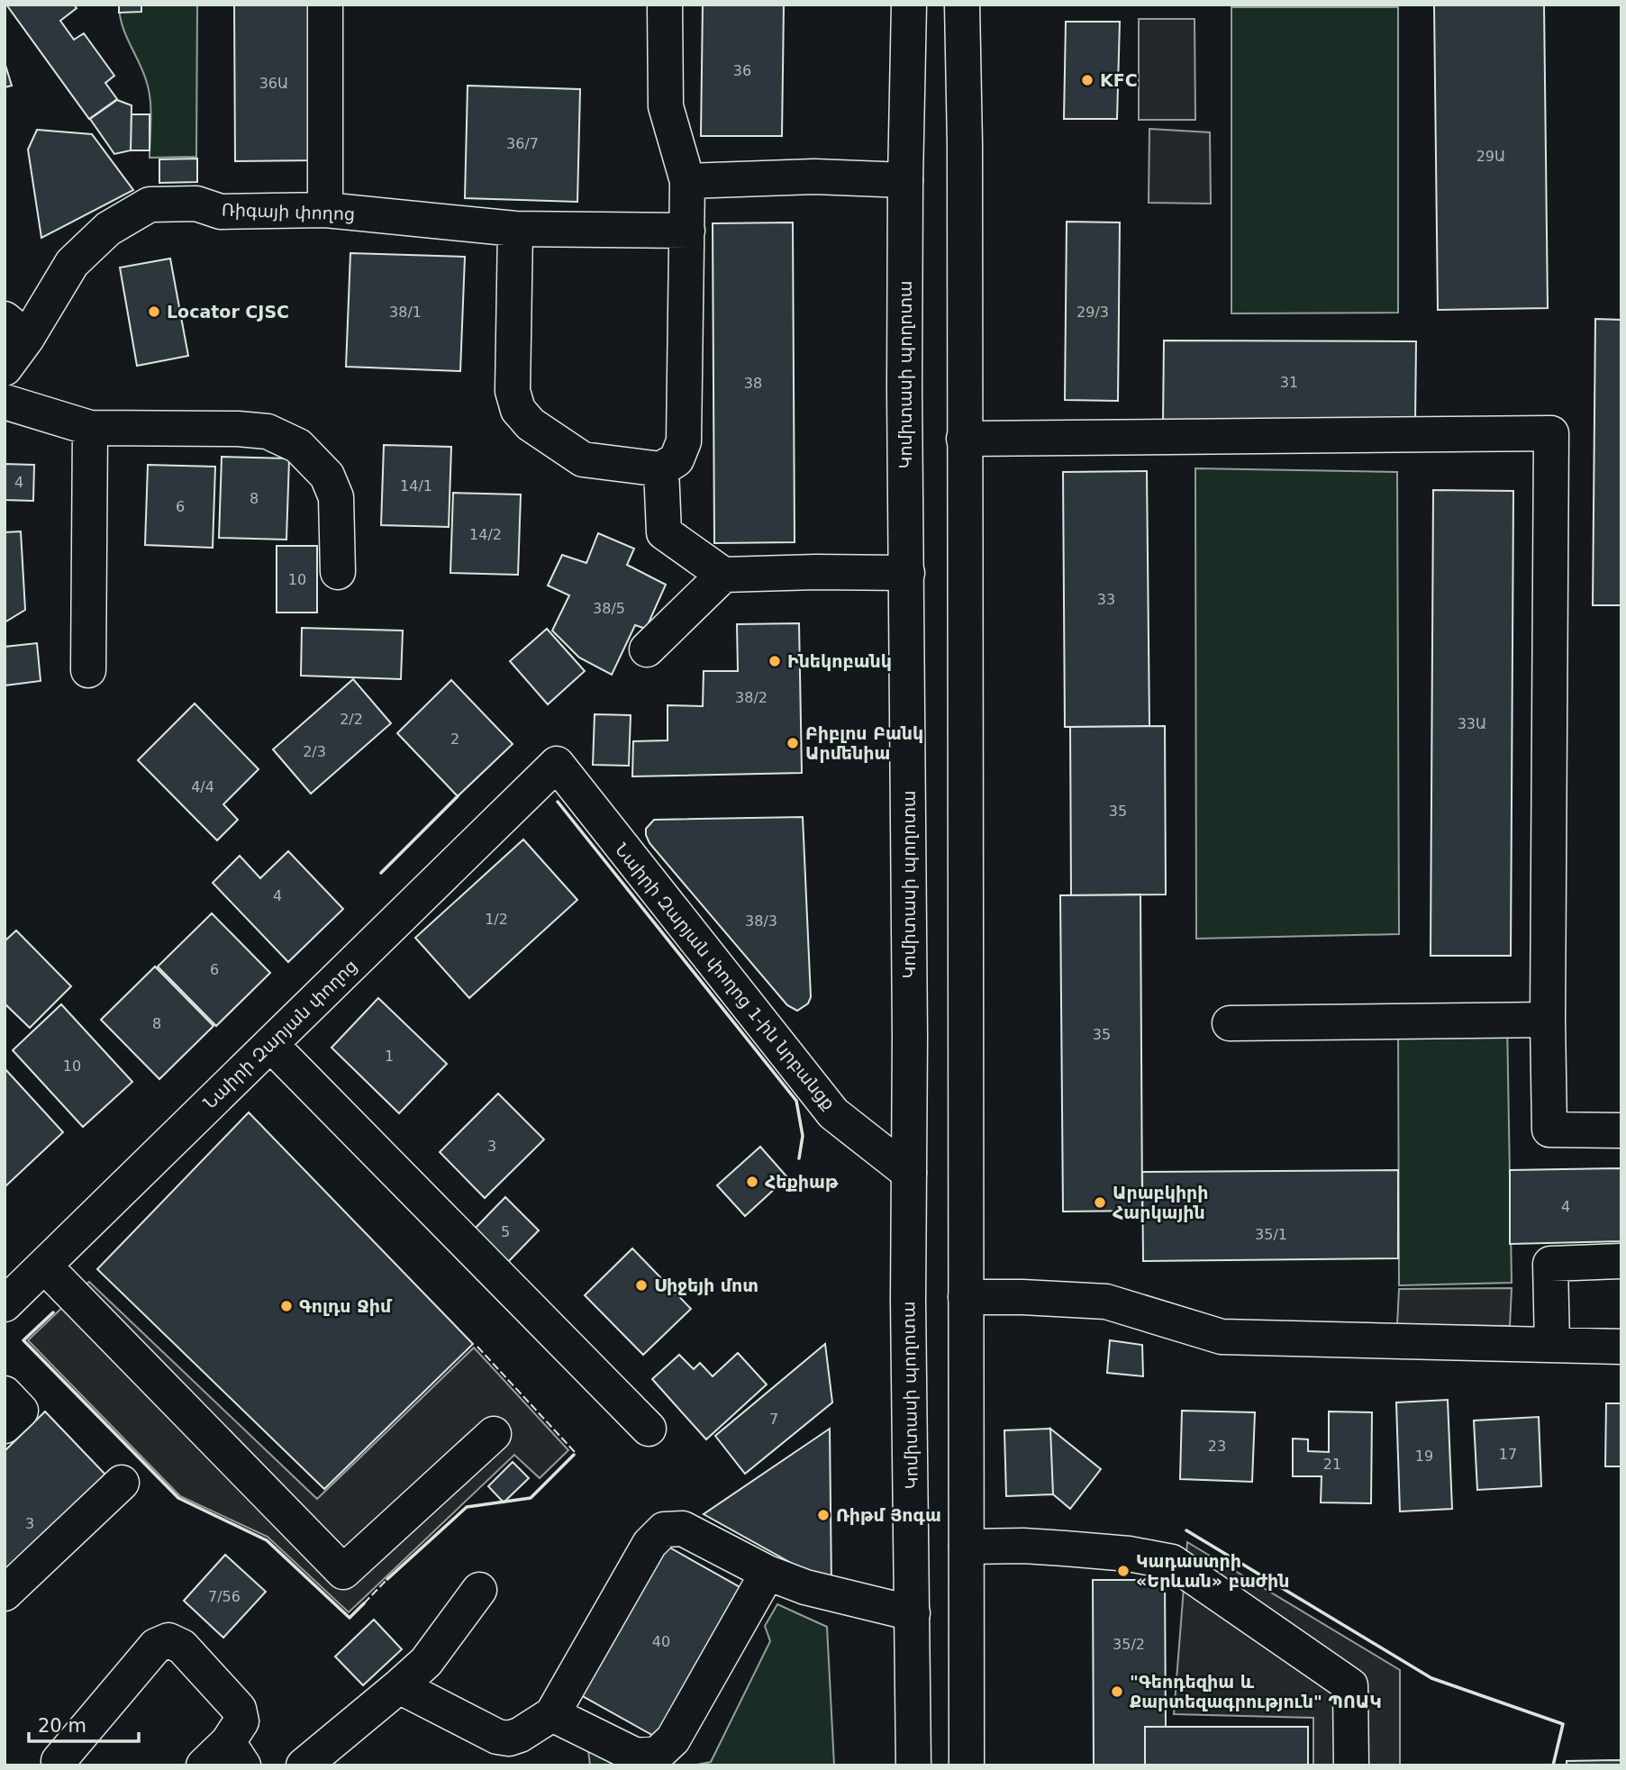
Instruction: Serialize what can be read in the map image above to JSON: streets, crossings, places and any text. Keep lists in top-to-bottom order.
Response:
{
  "streets": {
    "main road": [
      "Ռիգայի փողոց",
      "Կոմիտասի պողոտա",
      "Նաիրի Զարյան փողոց 1-ին նրբանցք",
      "Նաիրի Զարյան փողոց"
    ]
  },
  "crossings": [
    ["Կոմիտասի պողոտա", "Նաիրի Զարյան փողոց 1-ին նրբանցք"],
    ["Նաիրի Զարյան փողոց 1-ին նրբանցք", "Նաիրի Զարյան փողոց"]
  ],
  "places": [
    "KFC",
    "Locator CJSC",
    "Ինեկոբանկ",
    "Բիբլոս Բանկ Արմենիա",
    "Հեքիաթ",
    "Արաբկիրի Հարկային",
    "Սիջեյի մոտ",
    "Գոլդս Ջիմ",
    "Ռիթմ Յոգա",
    "Կադաստրի «Երևան» բաժին",
    "\"Գեոդեզիա և Քարտեզագրություն\" ՊՈԱԿ"
  ],
  "house_numbers": [
    "36",
    "36Ա",
    "36/7",
    "29Ա",
    "38/1",
    "29/3",
    "31",
    "38",
    "4",
    "14/1",
    "8",
    "6",
    "14/2",
    "10",
    "33",
    "38/5",
    "38/2",
    "2/2",
    "33Ա",
    "2",
    "2/3",
    "4/4",
    "35",
    "4",
    "1/2",
    "38/3",
    "6",
    "8",
    "35",
    "1",
    "10",
    "3",
    "4",
    "5",
    "35/1",
    "7",
    "23",
    "17",
    "19",
    "21",
    "3",
    "7/56",
    "40",
    "35/2"
  ],
  "scale_bar": "20 m"
}
